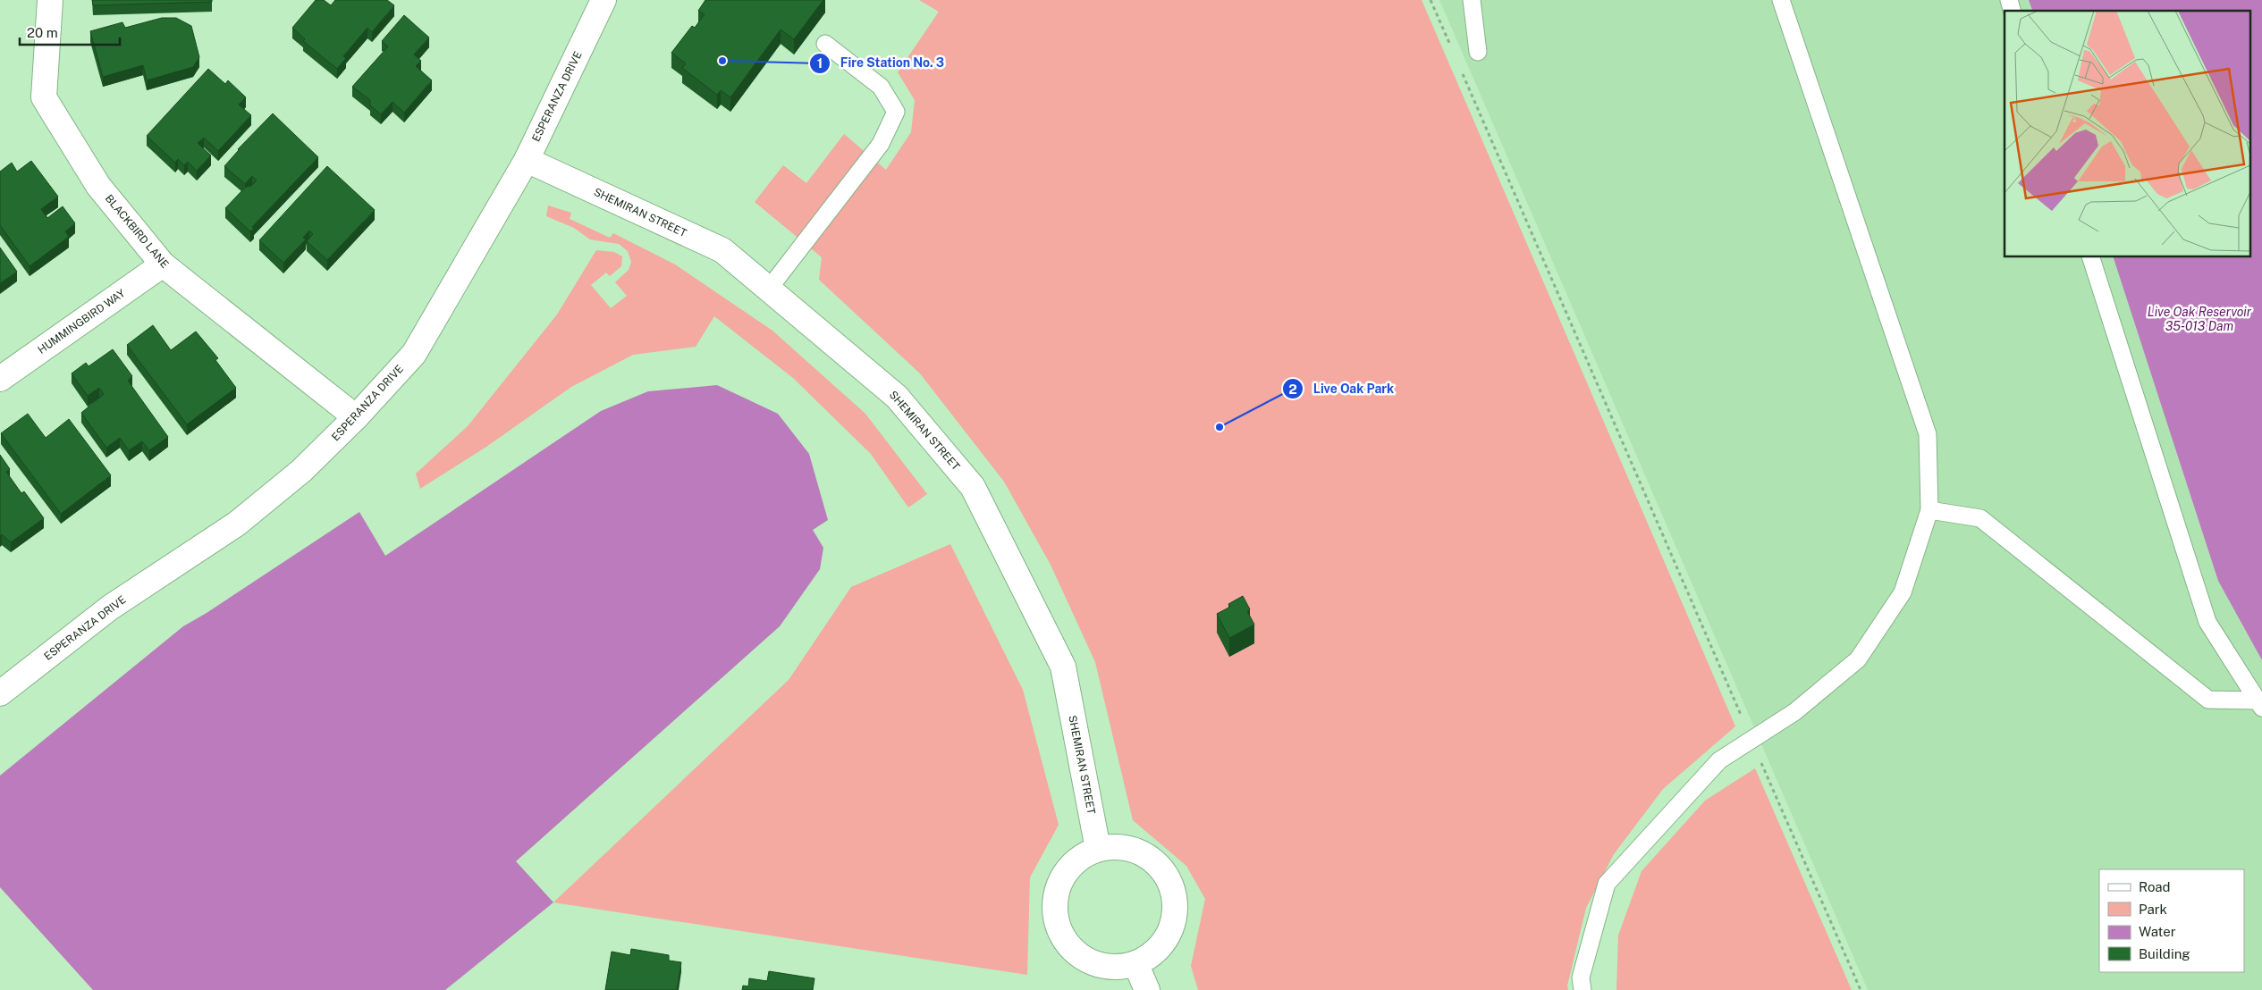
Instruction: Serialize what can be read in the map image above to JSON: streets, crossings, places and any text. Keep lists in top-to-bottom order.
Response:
{
  "streets": {
    "street": [
      "ESPERANZA DRIVE",
      "SHEMIRAN STREET",
      "BLACKBIRD LANE",
      "HUMMINGBIRD WAY"
    ]
  },
  "crossings": [
    ["ESPERANZA DRIVE", "SHEMIRAN STREET"],
    ["ESPERANZA DRIVE", "BLACKBIRD LANE"],
    ["BLACKBIRD LANE", "HUMMINGBIRD WAY"]
  ],
  "water": ["Live Oak Reservoir 35-013 Dam"],
  "places": ["Fire Station No. 3", "Live Oak Park"],
  "legend": [
    "Road",
    "Park",
    "Water",
    "Building"
  ],
  "scale_bar": "20 m"
}
